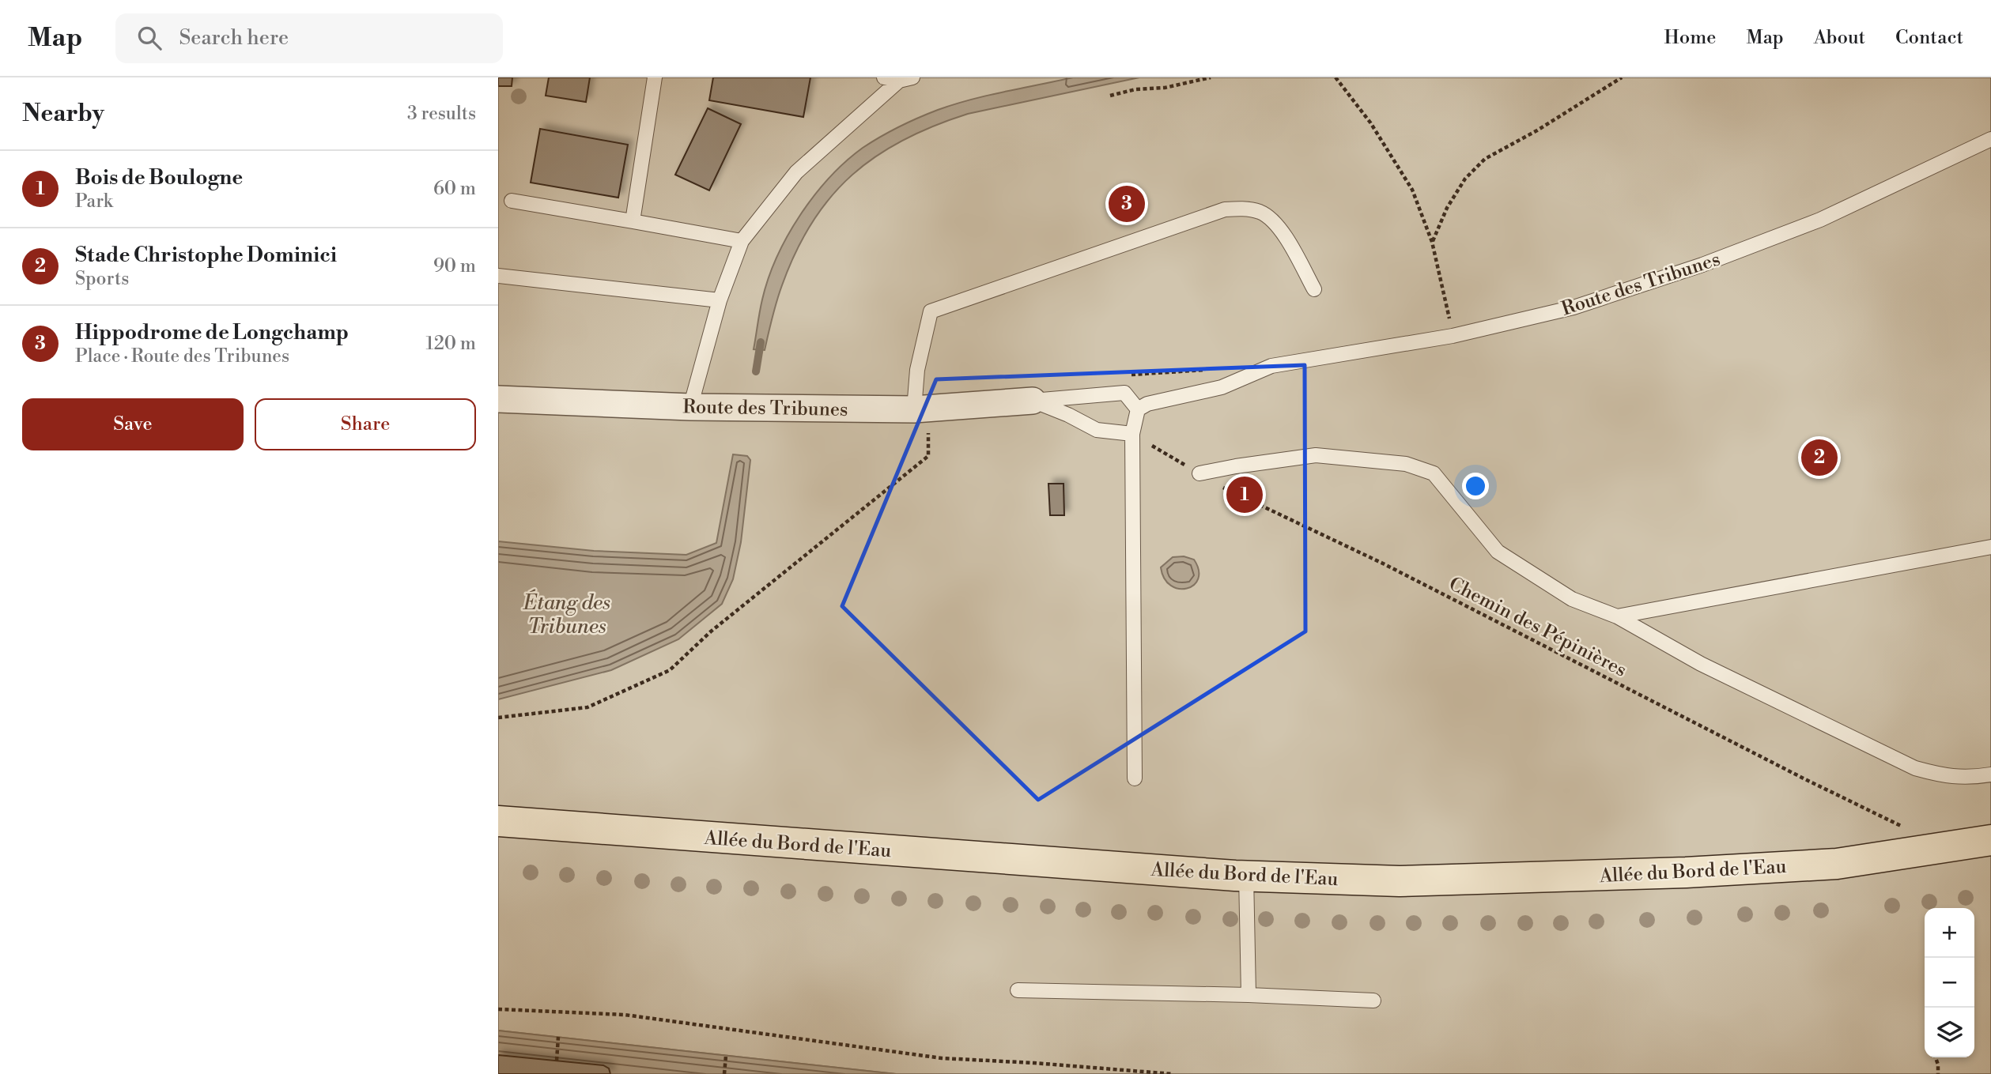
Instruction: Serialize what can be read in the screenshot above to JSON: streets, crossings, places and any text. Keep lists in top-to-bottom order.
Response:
{
  "streets": {
    "main road": ["Allée du Bord de l'Eau"],
    "street": ["Route des Tribunes"],
    "path": ["Chemin des Pépinières"]
  },
  "crossings": [
    ["Route des Tribunes", "Chemin des Pépinières"],
    ["Chemin des Pépinières", "Allée du Bord de l'Eau"]
  ],
  "water": ["Étang des Tribunes"],
  "page": {
    "header": "Map",
    "search": "Search here",
    "nav": [
      "Home",
      "Map",
      "About",
      "Contact"
    ],
    "heading": ["Nearby", "3 results"],
    "list": [
      {
        "mark": "1",
        "name": "Bois de Boulogne",
        "note": "Park",
        "value": "60 m"
      },
      {
        "mark": "2",
        "name": "Stade Christophe Dominici",
        "note": "Sports",
        "value": "90 m"
      },
      {
        "mark": "3",
        "name": "Hippodrome de Longchamp",
        "note": "Place · Route des Tribunes",
        "value": "120 m"
      }
    ],
    "pins": ["3", "2", "1"],
    "buttons": ["Save", "Share"],
    "map_buttons": ["+", "−"]
  }
}
